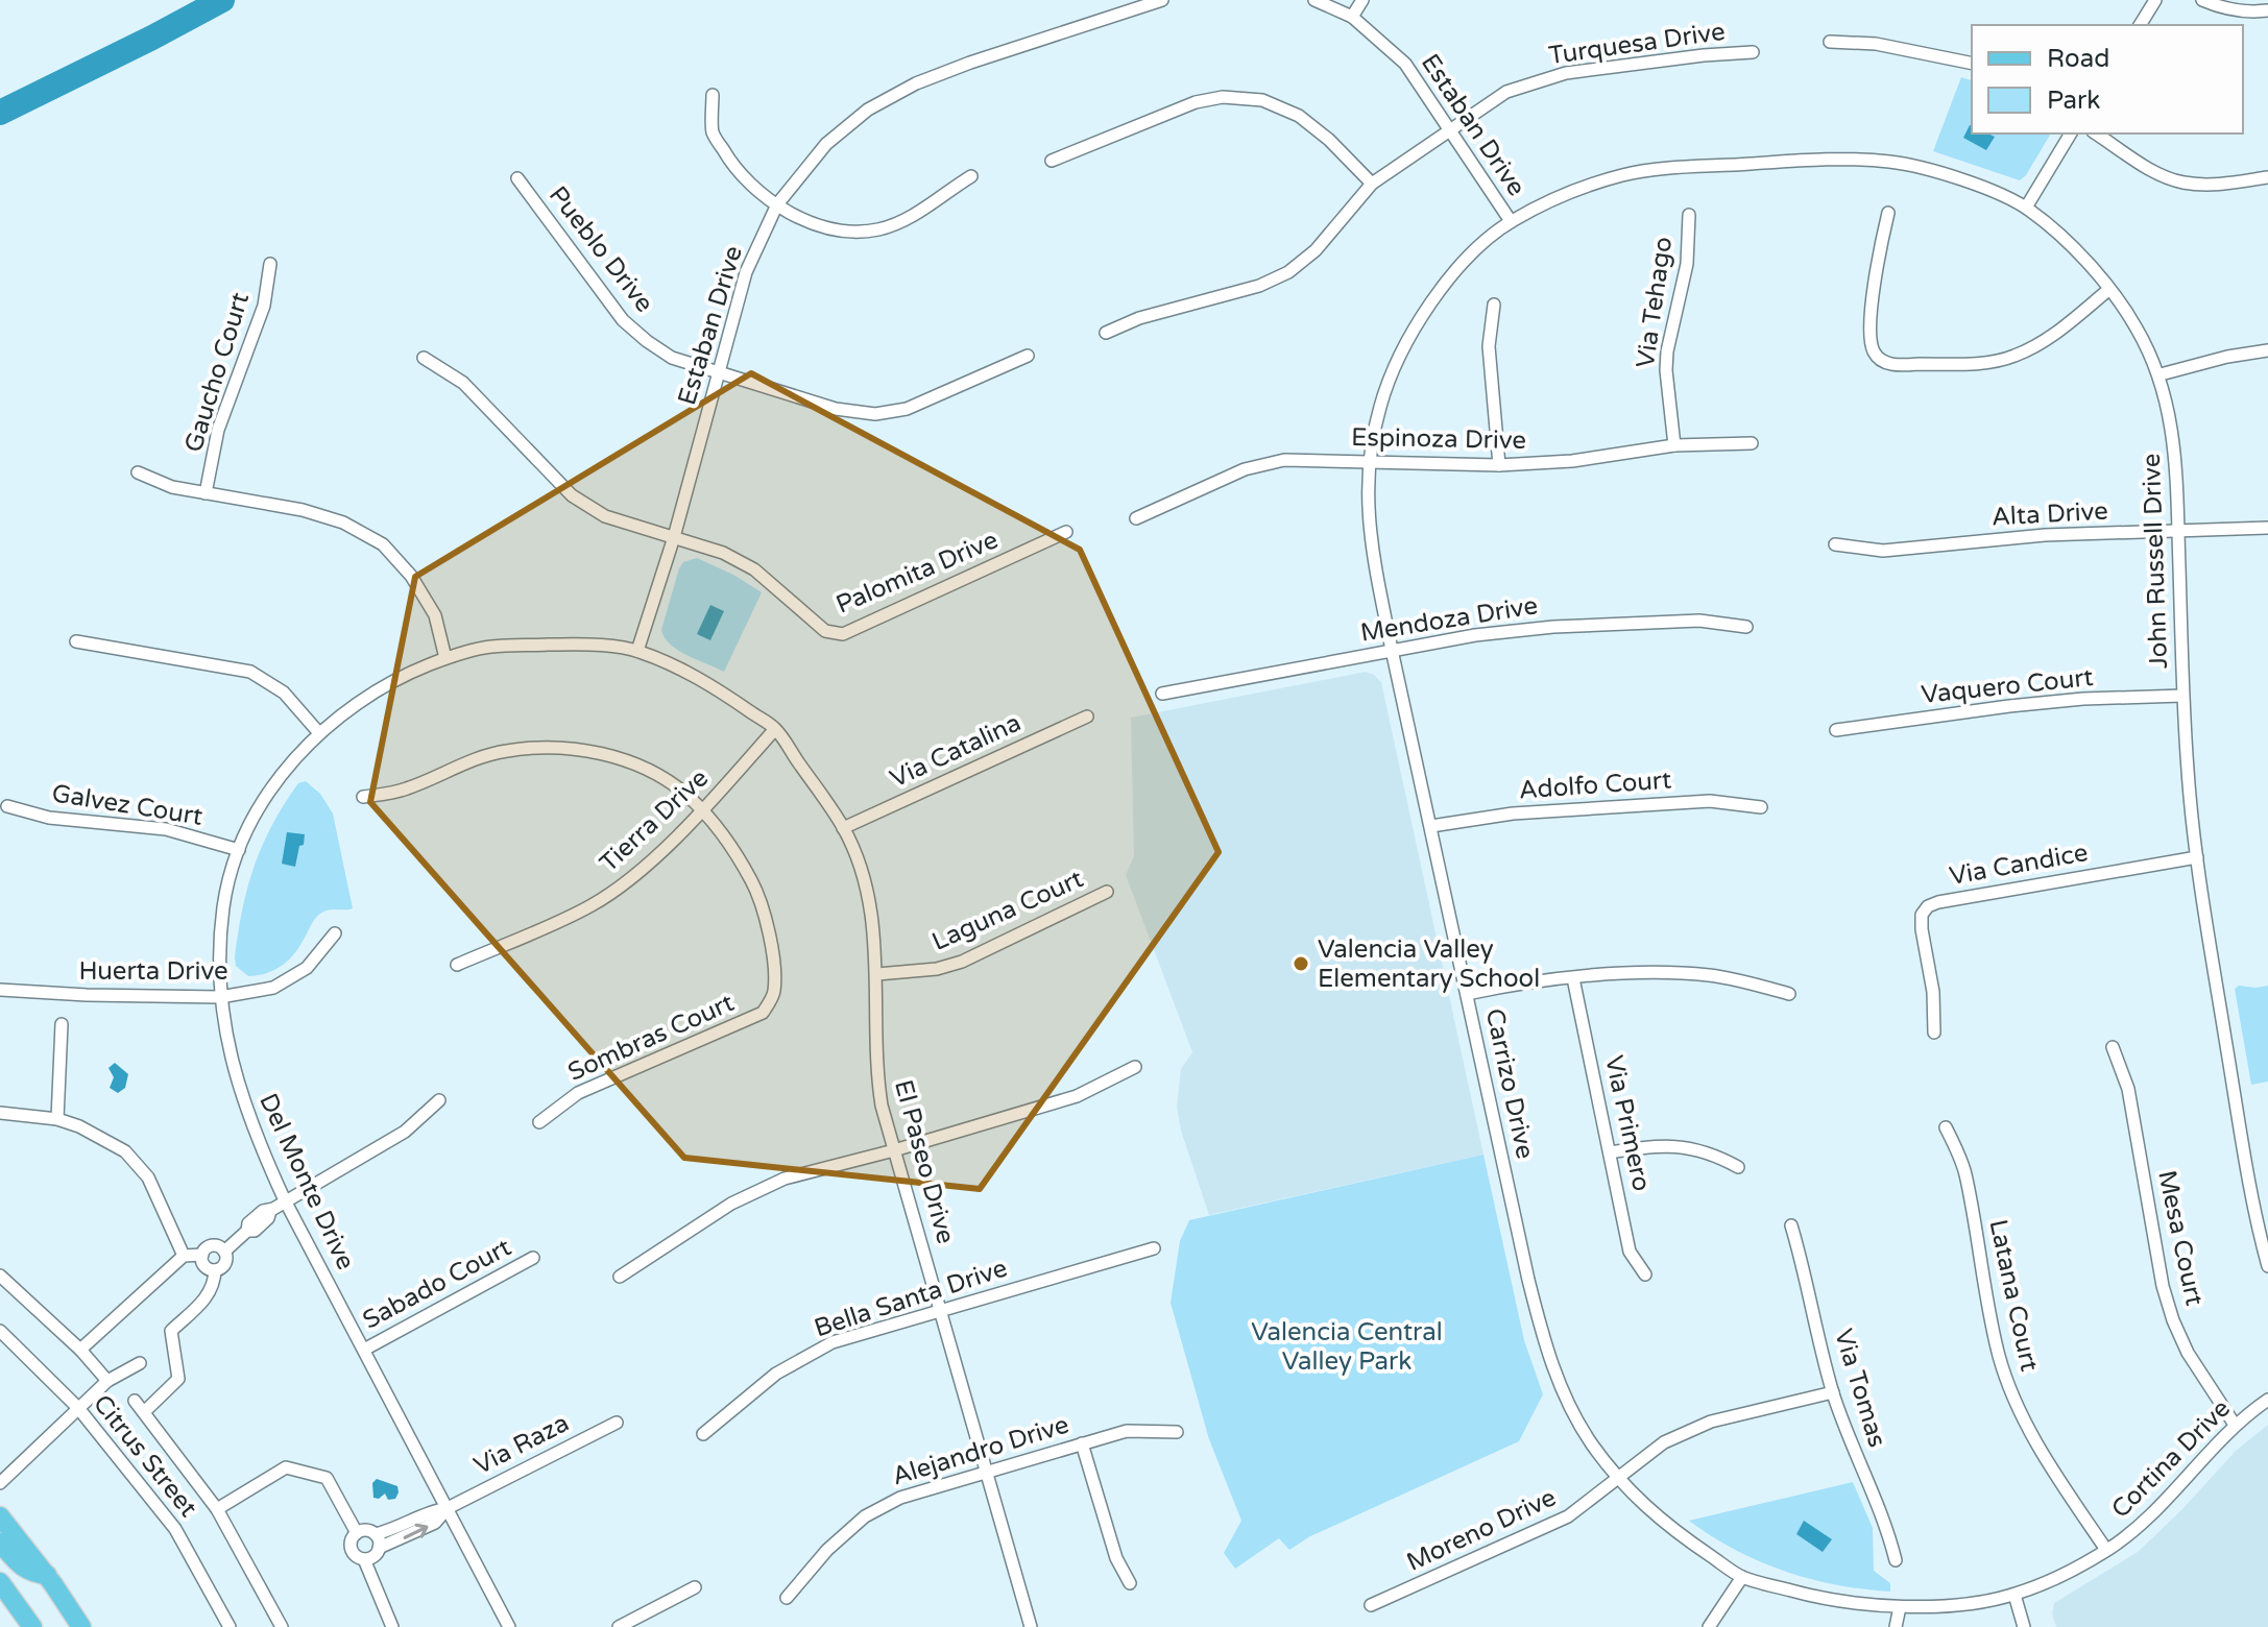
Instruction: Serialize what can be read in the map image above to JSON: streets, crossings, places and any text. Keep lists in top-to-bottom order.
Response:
{
  "streets": {
    "street": [
      "Turquesa Drive",
      "Estaban Drive",
      "Pueblo Drive",
      "Via Tehago",
      "Gaucho Court",
      "Espinoza Drive",
      "Alta Drive",
      "John Russell Drive",
      "Palomita Drive",
      "Mendoza Drive",
      "Vaquero Court",
      "Via Catalina",
      "Adolfo Court",
      "Galvez Court",
      "Tierra Drive",
      "Via Candice",
      "Laguna Court",
      "Huerta Drive",
      "Sombras Court",
      "Carrizo Drive",
      "Via Primero",
      "El Paseo Drive",
      "Del Monte Drive",
      "Mesa Court",
      "Sabado Court",
      "Latana Court",
      "Bella Santa Drive",
      "Via Tomas",
      "Via Raza",
      "Alejandro Drive",
      "Citrus Street",
      "Cortina Drive",
      "Moreno Drive"
    ]
  },
  "crossings": [
    ["Turquesa Drive", "Estaban Drive"],
    ["Estaban Drive", "Pueblo Drive"],
    ["Estaban Drive", "Palomita Drive"],
    ["Estaban Drive", "Carrizo Drive"],
    ["Estaban Drive", "El Paseo Drive"],
    ["Estaban Drive", "Del Monte Drive"],
    ["Via Tehago", "Espinoza Drive"],
    ["Espinoza Drive", "Carrizo Drive"],
    ["Alta Drive", "John Russell Drive"],
    ["John Russell Drive", "Vaquero Court"],
    ["John Russell Drive", "Via Candice"],
    ["John Russell Drive", "Carrizo Drive"],
    ["Mendoza Drive", "Carrizo Drive"],
    ["Via Catalina", "El Paseo Drive"],
    ["Adolfo Court", "Carrizo Drive"],
    ["Galvez Court", "Del Monte Drive"],
    ["Tierra Drive", "Sombras Court"],
    ["Tierra Drive", "El Paseo Drive"],
    ["Laguna Court", "El Paseo Drive"],
    ["Huerta Drive", "Del Monte Drive"],
    ["Carrizo Drive", "Cortina Drive"],
    ["Carrizo Drive", "Moreno Drive"],
    ["El Paseo Drive", "Del Monte Drive"],
    ["El Paseo Drive", "Bella Santa Drive"],
    ["El Paseo Drive", "Alejandro Drive"],
    ["Del Monte Drive", "Sabado Court"],
    ["Del Monte Drive", "Via Raza"],
    ["Mesa Court", "Cortina Drive"],
    ["Latana Court", "Cortina Drive"],
    ["Via Tomas", "Moreno Drive"]
  ],
  "parks": ["Valencia Central Valley Park"],
  "places": ["Valencia Valley Elementary School"],
  "legend": ["Road", "Park"]
}
